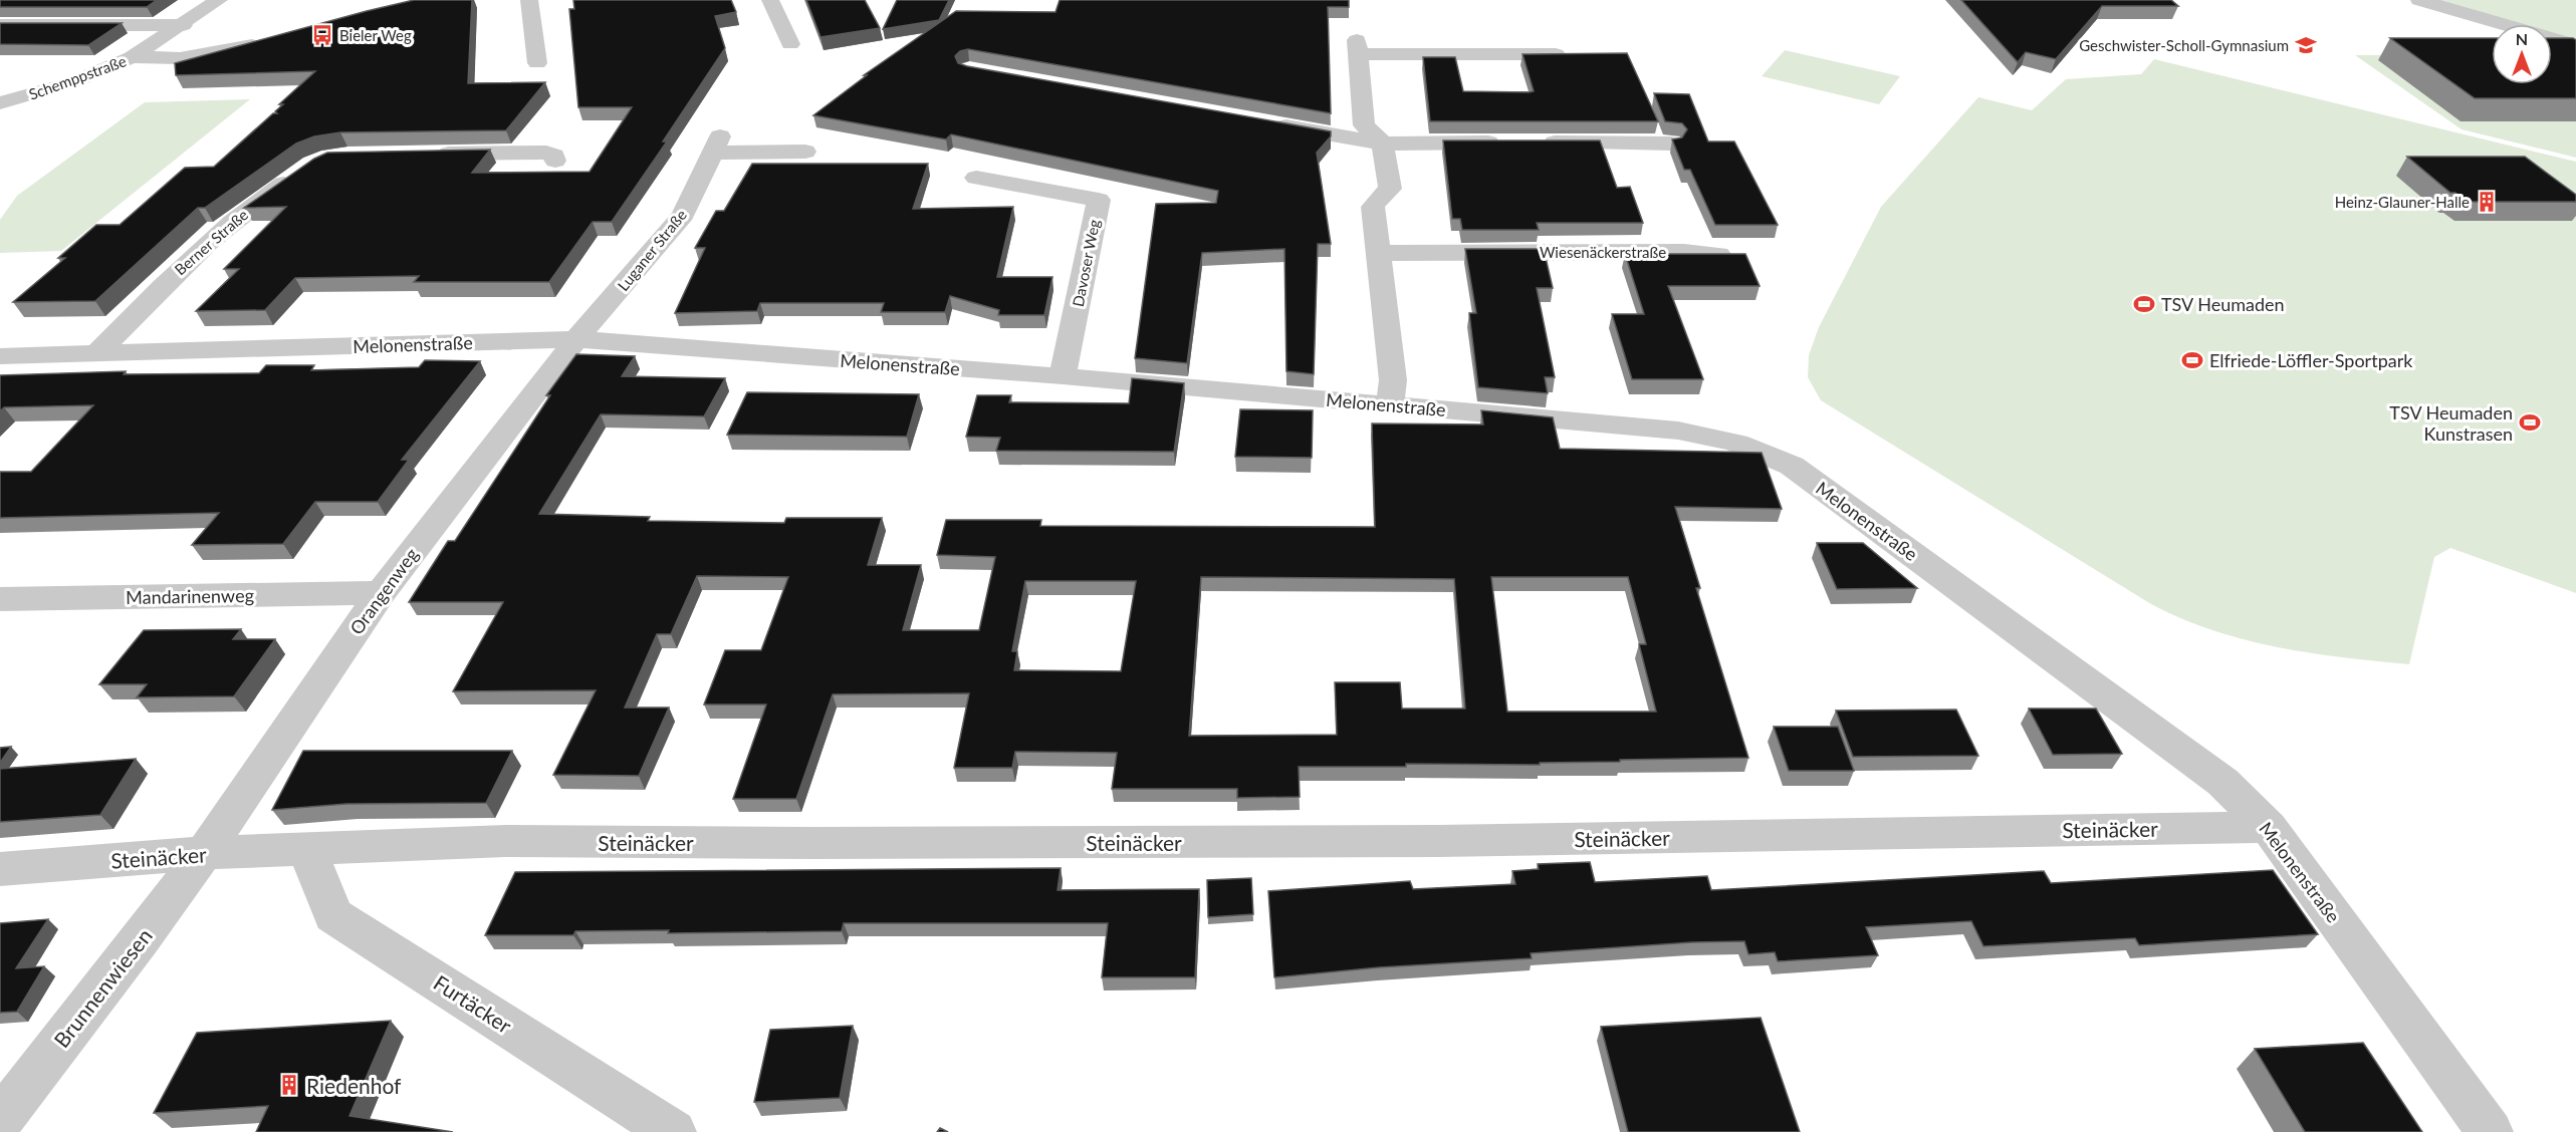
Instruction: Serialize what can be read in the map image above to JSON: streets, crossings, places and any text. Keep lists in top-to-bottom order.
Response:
{
  "streets": {
    "street": [
      "Schemppstraße",
      "Berner Straße",
      "Luganer Straße",
      "Wiesenäckerstraße",
      "Davoser Weg",
      "Melonenstraße",
      "Orangenweg",
      "Mandarinenweg",
      "Steinäcker",
      "Brunnenwiesen",
      "Furtäcker"
    ]
  },
  "crossings": [
    ["Berner Straße", "Melonenstraße"],
    ["Luganer Straße", "Melonenstraße"],
    ["Luganer Straße", "Orangenweg"],
    ["Davoser Weg", "Melonenstraße"],
    ["Melonenstraße", "Orangenweg"],
    ["Melonenstraße", "Steinäcker"],
    ["Orangenweg", "Mandarinenweg"],
    ["Orangenweg", "Steinäcker"],
    ["Orangenweg", "Brunnenwiesen"],
    ["Steinäcker", "Brunnenwiesen"],
    ["Steinäcker", "Furtäcker"]
  ],
  "places": {
    "bus stop": ["Bieler Weg"],
    "school or university": ["Geschwister-Scholl-Gymnasium"],
    "building": ["Heinz-Glauner-Halle", "Riedenhof"],
    "sports": ["TSV Heumaden", "Elfriede-Löffler-Sportpark", "TSV Heumaden Kunstrasen"]
  },
  "north": "top"
}
